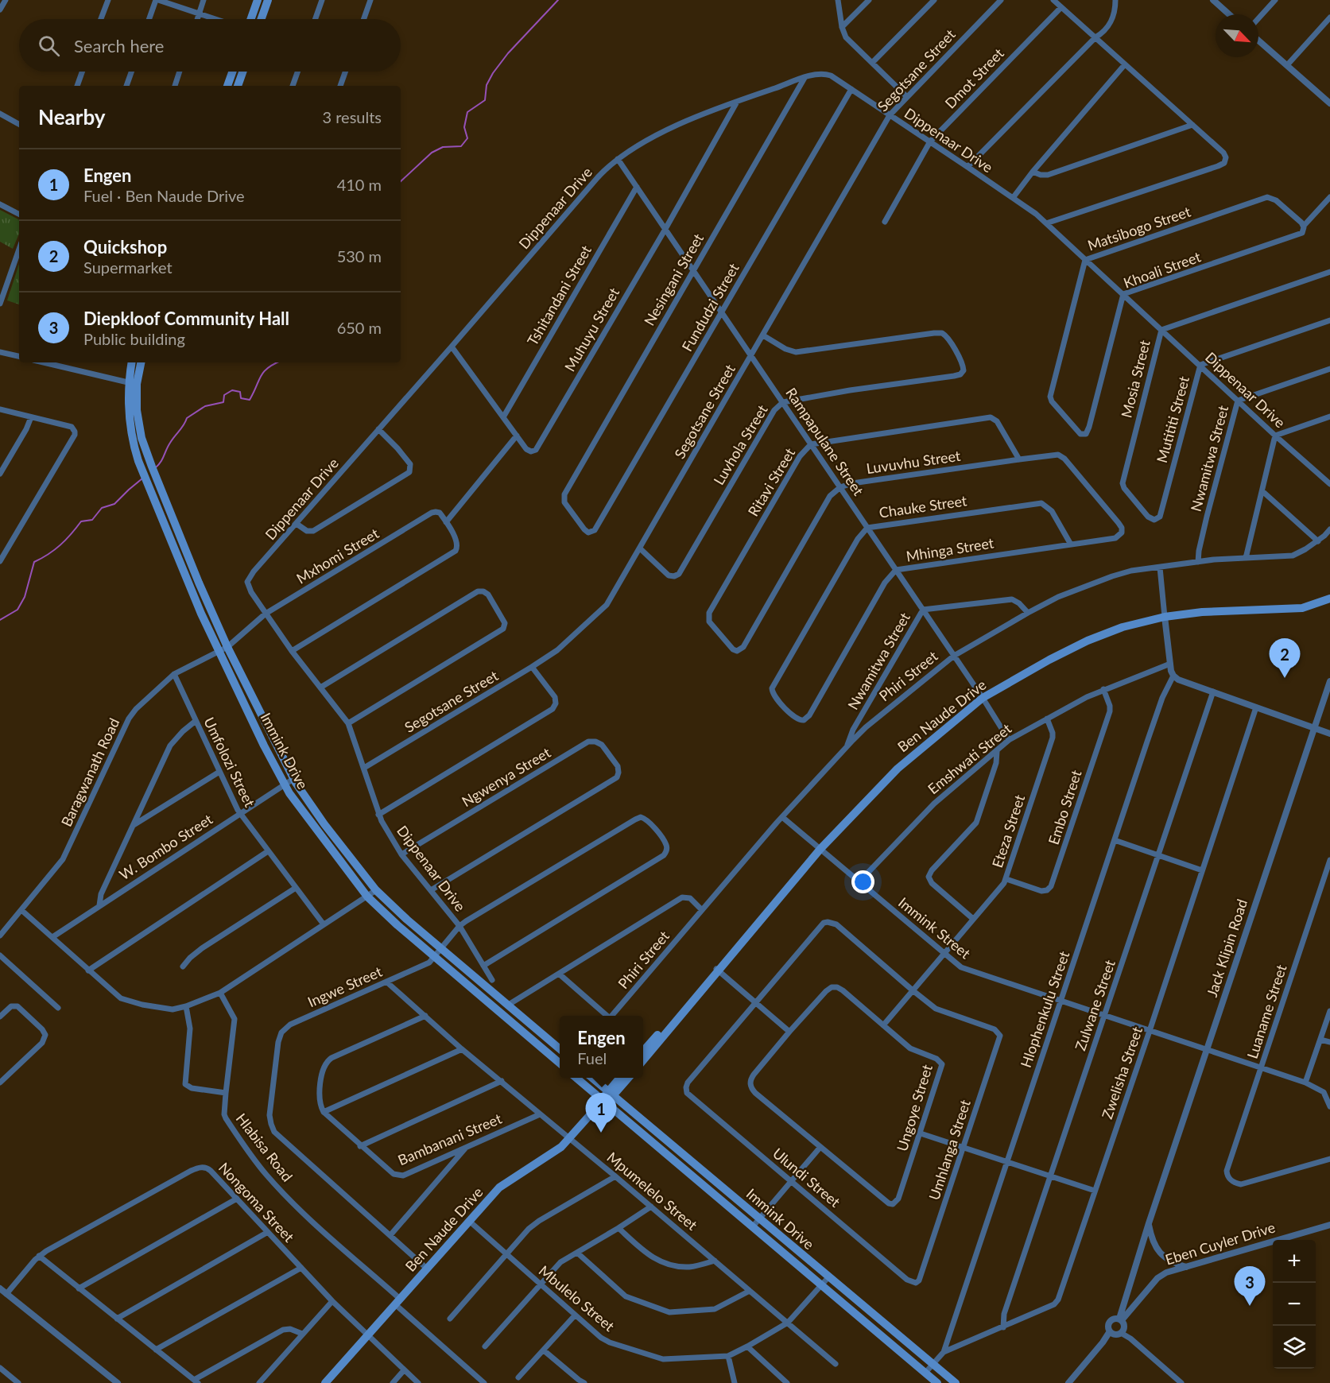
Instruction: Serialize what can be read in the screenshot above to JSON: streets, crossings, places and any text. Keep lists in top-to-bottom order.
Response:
{
  "streets": {
    "main road": ["Ben Naude Drive", "Immink Drive"],
    "street": [
      "Segotsane Street",
      "Dmot Street",
      "Dippenaar Drive",
      "Matsibogo Street",
      "Khoali Street",
      "Nesingani Street",
      "Tshitandani Street",
      "Fundudzi Street",
      "Muhuyu Street",
      "Mosia Street",
      "Mutititi Street",
      "Rampapulane Street",
      "Luvhola Street",
      "Nwamitwa Street",
      "Luvuvhu Street",
      "Ritavi Street",
      "Chauke Street",
      "Mhinga Street",
      "Mxhomi Street",
      "Phiri Street",
      "Emshwati Street",
      "Umfolozi Street",
      "Baragwanath Road",
      "Ngwenya Street",
      "Embo Street",
      "Eteza Street",
      "W. Bombo Street",
      "Immink Street",
      "Jack Klipin Road",
      "Ingwe Street",
      "Zulwane Street",
      "Hlophenkulu Street",
      "Luaname Street",
      "Zwelisha Street",
      "Ungoye Street",
      "Bambanani Street",
      "Hlabisa Road",
      "Umhlanga Street",
      "Ulundi Street",
      "Mpumelelo Street",
      "Nongoma Street",
      "Eben Cuyler Drive",
      "Mbulelo Street"
    ]
  },
  "crossings": [
    ["Segotsane Street", "Dippenaar Drive"],
    ["Segotsane Street", "Rampapulane Street"],
    ["Segotsane Street", "Luvhola Street"],
    ["Dmot Street", "Dippenaar Drive"],
    ["Dippenaar Drive", "Matsibogo Street"],
    ["Dippenaar Drive", "Khoali Street"],
    ["Dippenaar Drive", "Nesingani Street"],
    ["Dippenaar Drive", "Fundudzi Street"],
    ["Dippenaar Drive", "Muhuyu Street"],
    ["Dippenaar Drive", "Mosia Street"],
    ["Dippenaar Drive", "Mutititi Street"],
    ["Dippenaar Drive", "Rampapulane Street"],
    ["Dippenaar Drive", "Nwamitwa Street"],
    ["Dippenaar Drive", "Mxhomi Street"],
    ["Dippenaar Drive", "Ngwenya Street"],
    ["Dippenaar Drive", "Ingwe Street"],
    ["Matsibogo Street", "Khoali Street"],
    ["Nesingani Street", "Fundudzi Street"],
    ["Nesingani Street", "Rampapulane Street"],
    ["Tshitandani Street", "Muhuyu Street"],
    ["Tshitandani Street", "Rampapulane Street"],
    ["Fundudzi Street", "Rampapulane Street"],
    ["Muhuyu Street", "Rampapulane Street"],
    ["Mosia Street", "Mutititi Street"],
    ["Rampapulane Street", "Luvhola Street"],
    ["Rampapulane Street", "Nwamitwa Street"],
    ["Rampapulane Street", "Luvuvhu Street"],
    ["Rampapulane Street", "Ritavi Street"],
    ["Rampapulane Street", "Chauke Street"],
    ["Rampapulane Street", "Mhinga Street"],
    ["Rampapulane Street", "Phiri Street"],
    ["Rampapulane Street", "Ben Naude Drive"],
    ["Rampapulane Street", "Emshwati Street"],
    ["Nwamitwa Street", "Phiri Street"],
    ["Luvuvhu Street", "Ritavi Street"],
    ["Luvuvhu Street", "Mhinga Street"],
    ["Chauke Street", "Mhinga Street"],
    ["Mxhomi Street", "Immink Drive"],
    ["Mxhomi Street", "Baragwanath Road"],
    ["Phiri Street", "Immink Street"],
    ["Ben Naude Drive", "Immink Drive"],
    ["Ben Naude Drive", "Immink Street"],
    ["Ben Naude Drive", "Ingwe Street"],
    ["Ben Naude Drive", "Hlabisa Road"],
    ["Ben Naude Drive", "Mpumelelo Street"],
    ["Ben Naude Drive", "Nongoma Street"],
    ["Ben Naude Drive", "Mbulelo Street"],
    ["Immink Drive", "Baragwanath Road"],
    ["Immink Drive", "W. Bombo Street"],
    ["Immink Drive", "Ingwe Street"],
    ["Immink Drive", "Zwelisha Street"],
    ["Immink Drive", "Mbulelo Street"],
    ["Emshwati Street", "Embo Street"],
    ["Emshwati Street", "Eteza Street"],
    ["Emshwati Street", "Immink Street"],
    ["Umfolozi Street", "Baragwanath Road"],
    ["Umfolozi Street", "W. Bombo Street"],
    ["Embo Street", "Eteza Street"],
    ["Eteza Street", "Immink Street"],
    ["Eteza Street", "Ungoye Street"],
    ["Eteza Street", "Umhlanga Street"],
    ["Immink Street", "Jack Klipin Road"],
    ["Immink Street", "Zulwane Street"],
    ["Immink Street", "Hlophenkulu Street"],
    ["Immink Street", "Luaname Street"],
    ["Immink Street", "Zwelisha Street"],
    ["Ingwe Street", "Mpumelelo Street"],
    ["Zulwane Street", "Zwelisha Street"],
    ["Hlophenkulu Street", "Zwelisha Street"],
    ["Bambanani Street", "Mpumelelo Street"],
    ["Umhlanga Street", "Ulundi Street"],
    ["Mpumelelo Street", "Mbulelo Street"]
  ],
  "north": "bottom right",
  "page": {
    "search": "Search here",
    "heading": ["Nearby", "3 results"],
    "list": [
      {
        "mark": "1",
        "name": "Engen",
        "note": "Fuel · Ben Naude Drive",
        "value": "410 m"
      },
      {
        "mark": "2",
        "name": "Quickshop",
        "note": "Supermarket",
        "value": "530 m"
      },
      {
        "mark": "3",
        "name": "Diepkloof Community Hall",
        "note": "Public building",
        "value": "650 m"
      }
    ],
    "pins": ["2", "1", "3"],
    "popup": ["Engen", "Fuel"],
    "map_buttons": ["+", "−"]
  }
}
